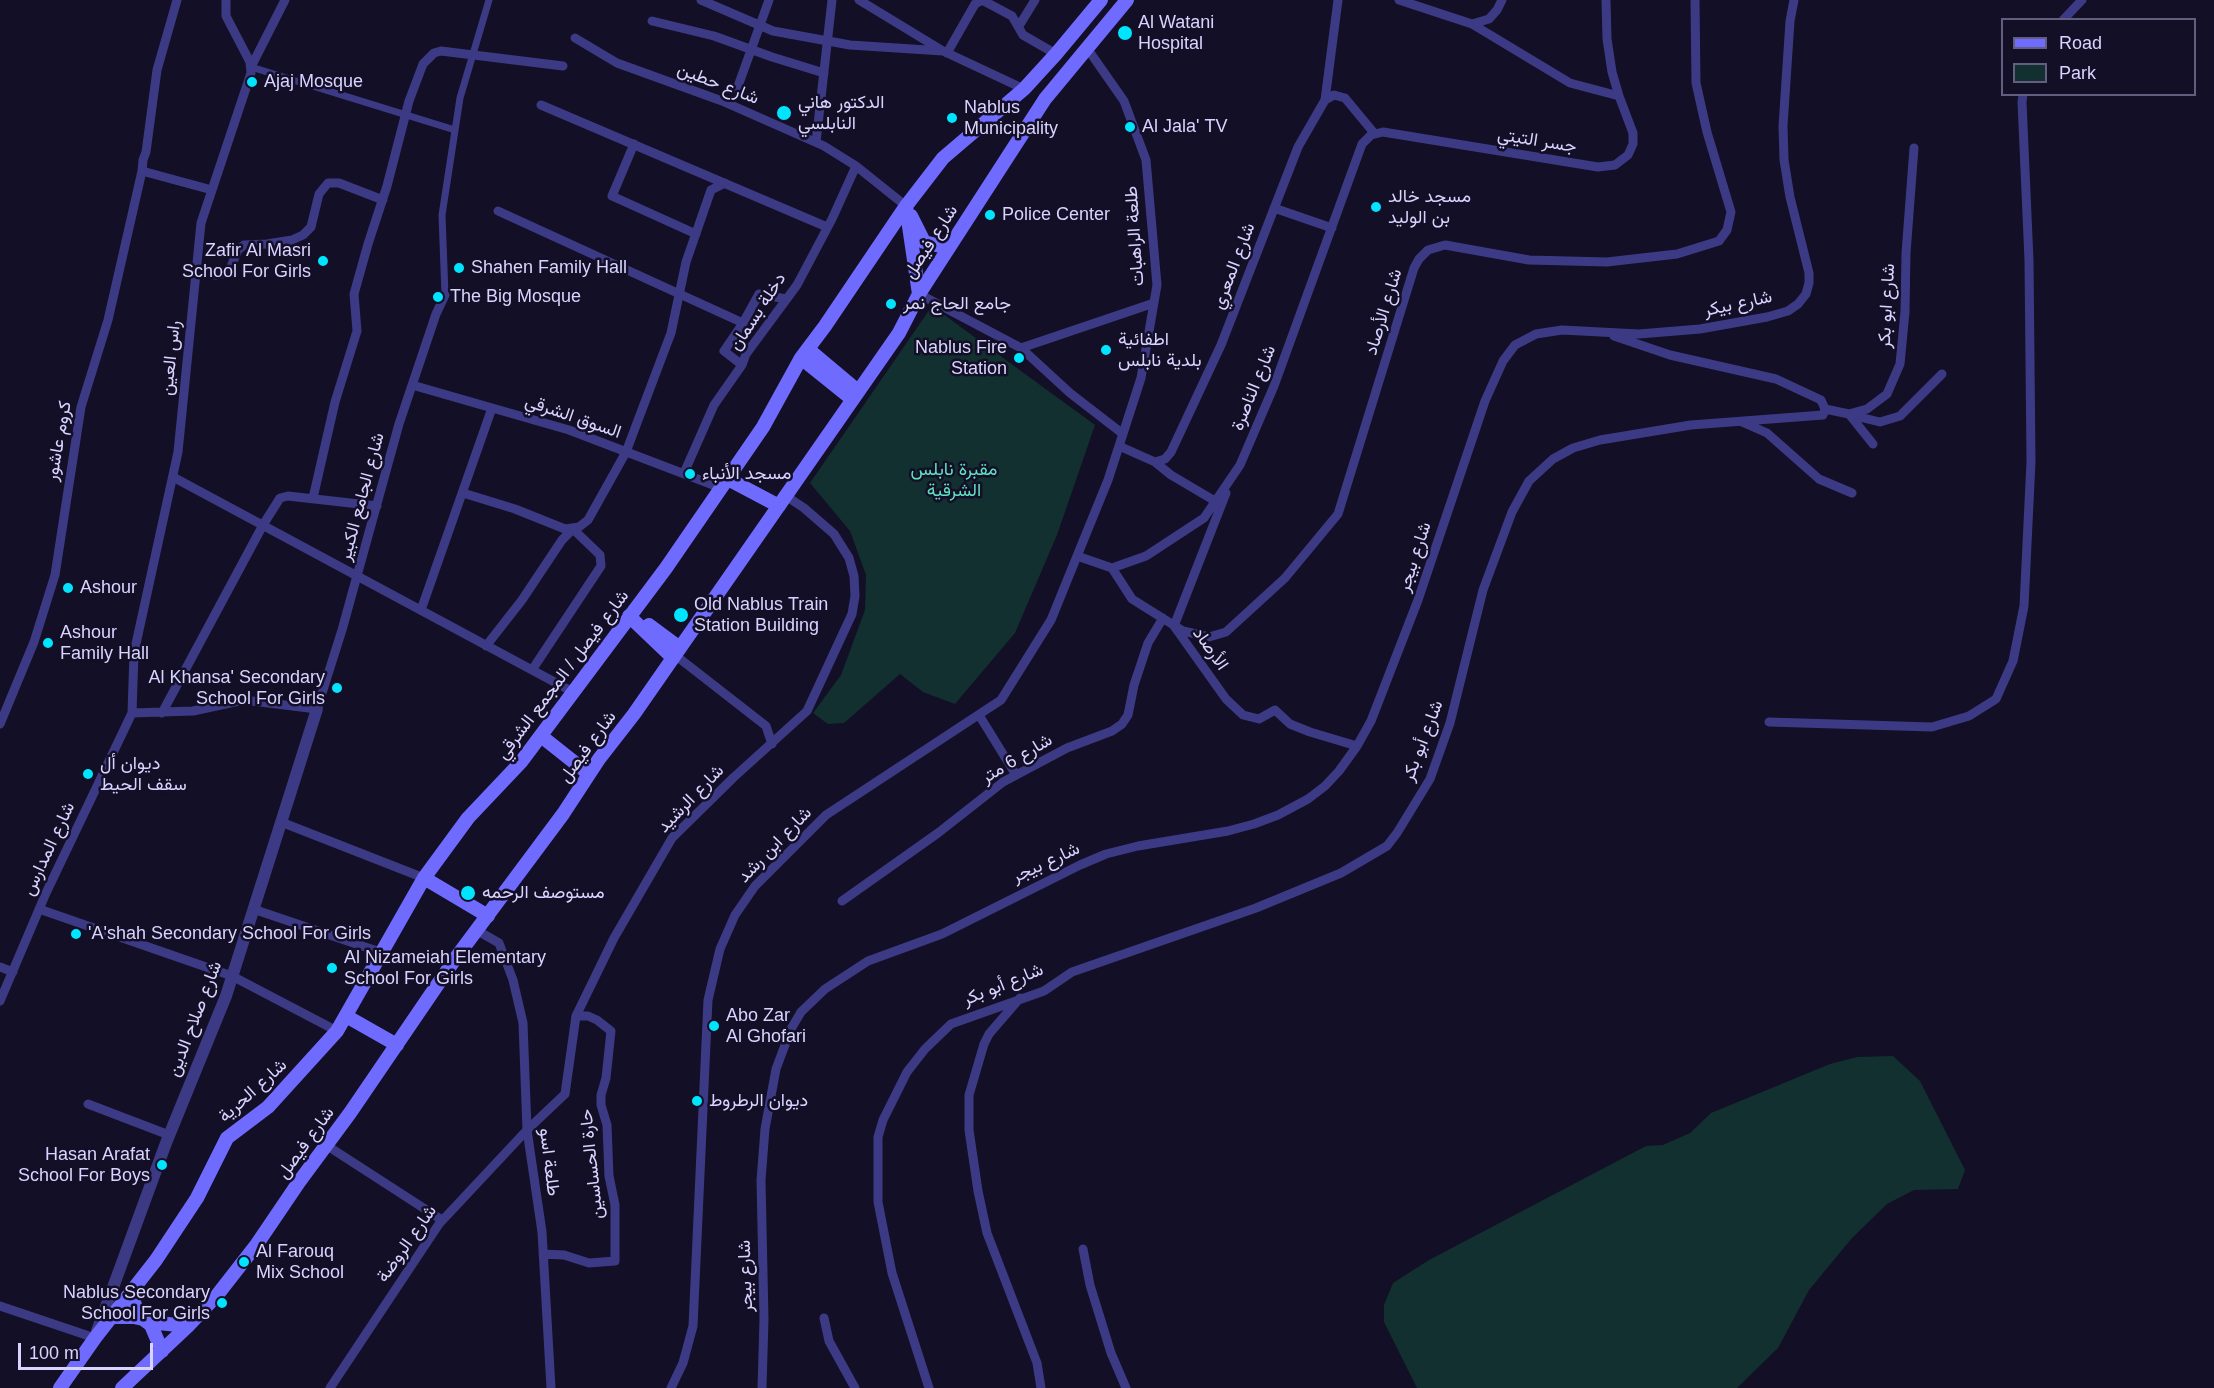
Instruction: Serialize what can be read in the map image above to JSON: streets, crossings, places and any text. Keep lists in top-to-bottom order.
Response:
{
  "streets": {
    "main road": ["شارع فيصل", "شارع فيصل / المجمع الشرقي", "شارع الحرية"],
    "street": [
      "شارع حطين",
      "جسر التيتي",
      "طلعة الراهبات",
      "شارع المعري",
      "شارع بيكر",
      "شارع ابو بكر",
      "دخلة بسمان",
      "شارع الأرصاد",
      "راس العين",
      "شارع الناصرة",
      "السوق الشرقي",
      "كروم عاشور",
      "شارع الجامع الكبير",
      "شارع بيجر",
      "الأرصاد",
      "شارع أبو بكر",
      "شارع 6 متر",
      "شارع الرشيد",
      "شارع ابن رشد",
      "شارع المدارس",
      "شارع صلاح الدين",
      "طلعة اسو",
      "حارة الحساسين",
      "شارع الروضة"
    ]
  },
  "crossings": [
    ["شارع حطين", "دخلة بسمان"],
    ["شارع حطين", "شارع فيصل / المجمع الشرقي"],
    ["جسر التيتي", "شارع الناصرة"],
    ["طلعة الراهبات", "شارع فيصل"],
    ["طلعة الراهبات", "شارع ابن رشد"],
    ["شارع فيصل", "شارع الرشيد"],
    ["شارع فيصل", "طلعة اسو"],
    ["شارع بيكر", "شارع بيجر"],
    ["دخلة بسمان", "السوق الشرقي"],
    ["شارع الأرصاد", "شارع الناصرة"],
    ["شارع الأرصاد", "الأرصاد"],
    ["شارع الأرصاد", "شارع 6 متر"],
    ["راس العين", "شارع المدارس"],
    ["شارع الناصرة", "الأرصاد"],
    ["السوق الشرقي", "شارع الجامع الكبير"],
    ["السوق الشرقي", "شارع فيصل / المجمع الشرقي"],
    ["شارع الجامع الكبير", "شارع صلاح الدين"],
    ["شارع بيجر", "الأرصاد"],
    ["شارع فيصل / المجمع الشرقي", "شارع الحرية"],
    ["شارع الرشيد", "طلعة اسو"],
    ["شارع الرشيد", "حارة الحساسين"],
    ["شارع الرشيد", "شارع الروضة"],
    ["شارع صلاح الدين", "شارع الحرية"],
    ["طلعة اسو", "حارة الحساسين"],
    ["طلعة اسو", "شارع الروضة"]
  ],
  "parks": ["مقبرة نابلس الشرقية"],
  "places": [
    "Al Watani Hospital",
    "Ajaj Mosque",
    "الدكتور هاني النابلسي",
    "Nablus Municipality",
    "Al Jala' TV",
    "مسجد خالد بن الوليد",
    "Police Center",
    "Zafir Al Masri School For Girls",
    "Shahen Family Hall",
    "The Big Mosque",
    "جامع الحاج نمر",
    "اطفائية بلدية نابلس",
    "Nablus Fire Station",
    "مسجد الأنباء",
    "Ashour",
    "Old Nablus Train Station Building",
    "Ashour Family Hall",
    "Al Khansa' Secondary School For Girls",
    "ديوان أل سقف الحيط",
    "مستوصف الرحمه",
    "'A'shah Secondary School For Girls",
    "Al Nizameiah Elementary School For Girls",
    "Abo Zar Al Ghofari",
    "ديوان الرطروط",
    "Hasan Arafat School For Boys",
    "Al Farouq Mix School",
    "Nablus Secondary School For Girls"
  ],
  "legend": ["Road", "Park"],
  "scale_bar": "100 m"
}
